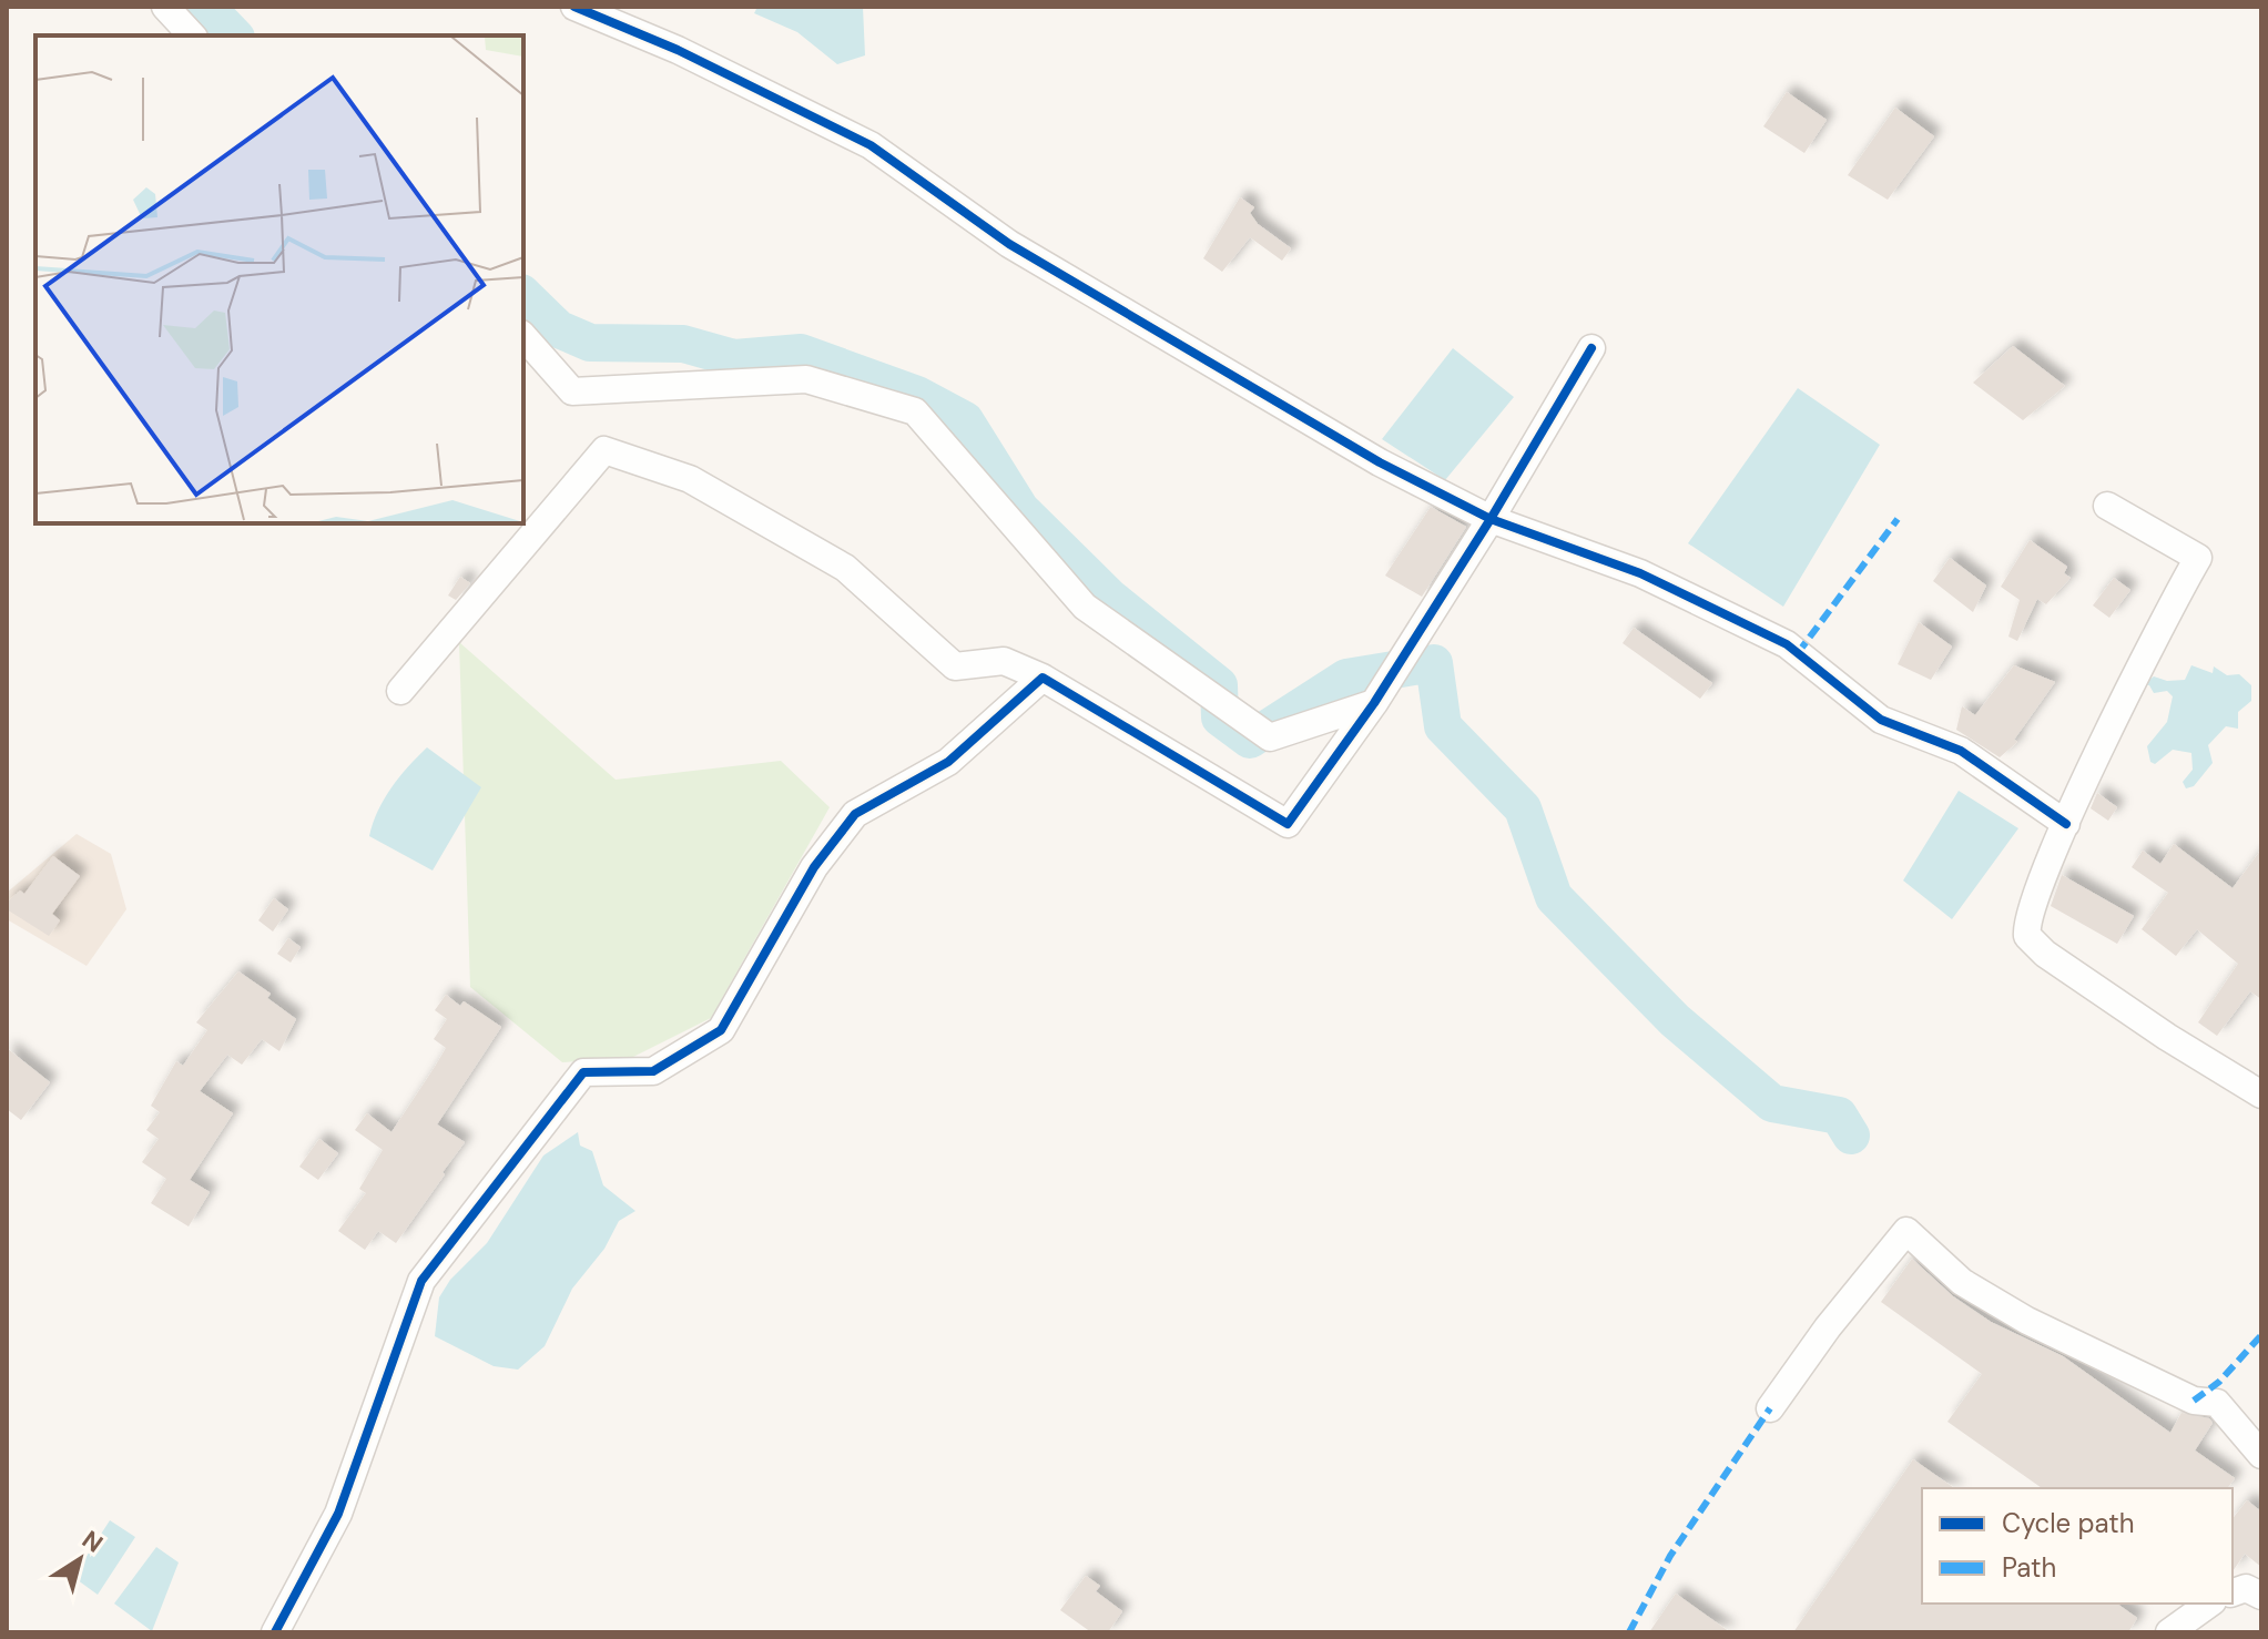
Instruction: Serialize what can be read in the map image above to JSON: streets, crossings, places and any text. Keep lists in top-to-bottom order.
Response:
{
  "legend": ["Cycle path", "Path"],
  "north": "top right"
}
